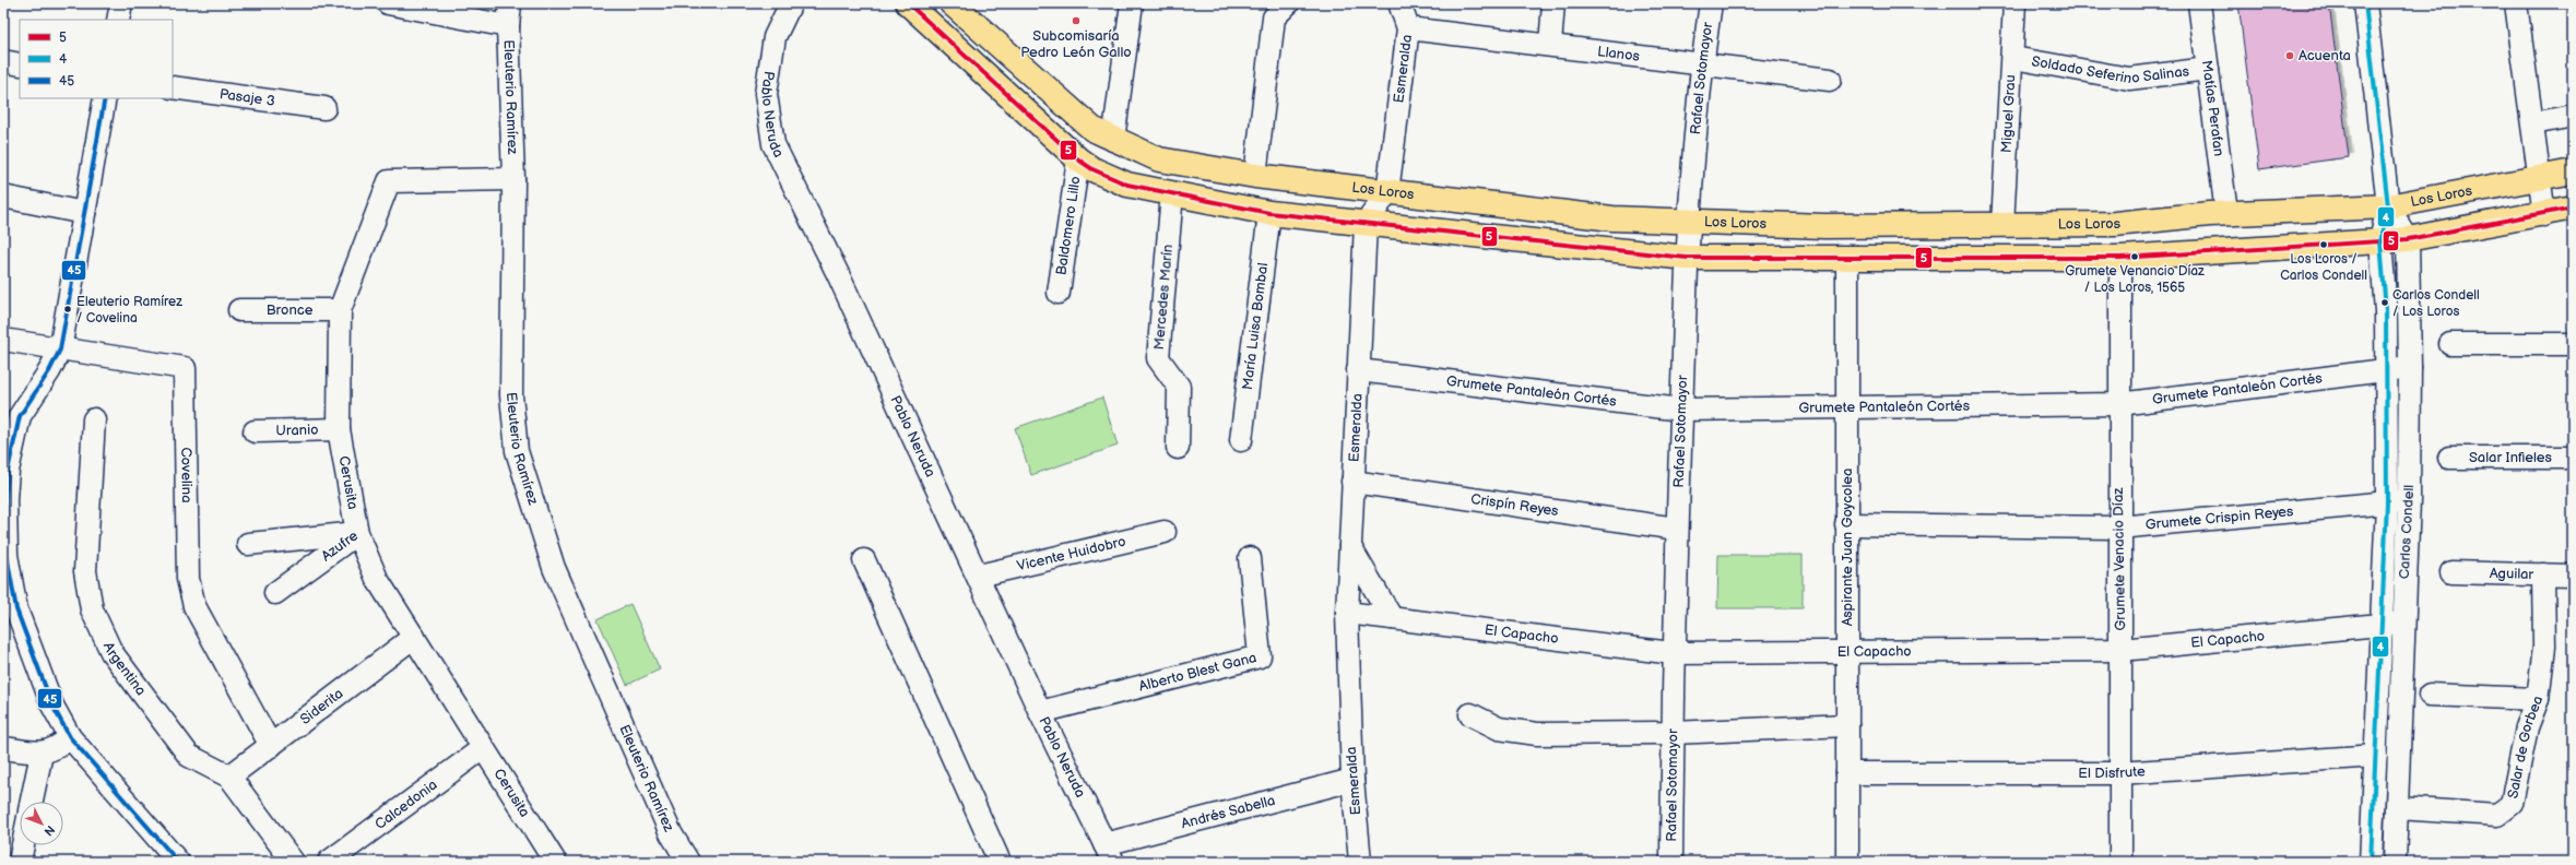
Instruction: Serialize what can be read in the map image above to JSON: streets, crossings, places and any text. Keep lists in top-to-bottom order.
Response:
{
  "streets": {
    "main road": ["Los Loros"],
    "street": [
      "Llanos",
      "Soldado Seferino Salinas",
      "Esmeralda",
      "Rafael Sotomayor",
      "Eleuterio Ramírez",
      "Pasaje 3",
      "Matías Perafan",
      "Pablo Neruda",
      "Miguel Grau",
      "Baldomero Lillo",
      "Mercedes Marín",
      "Bronce",
      "María Luisa Bombal",
      "Grumete Pantaleón Cortés",
      "Uranio",
      "Salar Infieles",
      "Covelina",
      "Cerusita",
      "Crispín Reyes",
      "Grumete Crispin Reyes",
      "Carlos Condell",
      "Aspirante Juan Goycolea",
      "Azufre",
      "Vicente Huidobro",
      "Grumete Venacio Díaz",
      "Aguilar",
      "El Capacho",
      "Argentina",
      "Alberto Blest Gana",
      "Siderita",
      "Salar de Gorbea",
      "El Disfrute",
      "Calcedonia",
      "Andrés Sabella"
    ]
  },
  "crossings": [
    ["Llanos", "Esmeralda"],
    ["Llanos", "Rafael Sotomayor"],
    ["Soldado Seferino Salinas", "Matías Perafan"],
    ["Soldado Seferino Salinas", "Miguel Grau"],
    ["Esmeralda", "Los Loros"],
    ["Esmeralda", "Grumete Pantaleón Cortés"],
    ["Esmeralda", "Crispín Reyes"],
    ["Esmeralda", "El Capacho"],
    ["Esmeralda", "Andrés Sabella"],
    ["Rafael Sotomayor", "Los Loros"],
    ["Rafael Sotomayor", "Grumete Pantaleón Cortés"],
    ["Rafael Sotomayor", "Crispín Reyes"],
    ["Rafael Sotomayor", "El Capacho"],
    ["Eleuterio Ramírez", "Cerusita"],
    ["Matías Perafan", "Los Loros"],
    ["Pablo Neruda", "Vicente Huidobro"],
    ["Pablo Neruda", "Alberto Blest Gana"],
    ["Pablo Neruda", "Andrés Sabella"],
    ["Miguel Grau", "Los Loros"],
    ["Los Loros", "Carlos Condell"],
    ["Bronce", "Cerusita"],
    ["Grumete Pantaleón Cortés", "Carlos Condell"],
    ["Grumete Pantaleón Cortés", "Aspirante Juan Goycolea"],
    ["Grumete Pantaleón Cortés", "Grumete Venacio Díaz"],
    ["Uranio", "Cerusita"],
    ["Covelina", "Siderita"],
    ["Cerusita", "Azufre"],
    ["Cerusita", "Siderita"],
    ["Cerusita", "Calcedonia"],
    ["Grumete Crispin Reyes", "Carlos Condell"],
    ["Grumete Crispin Reyes", "Aspirante Juan Goycolea"],
    ["Grumete Crispin Reyes", "Grumete Venacio Díaz"],
    ["Carlos Condell", "El Capacho"],
    ["Carlos Condell", "Salar de Gorbea"],
    ["Carlos Condell", "El Disfrute"],
    ["Aspirante Juan Goycolea", "El Capacho"],
    ["Aspirante Juan Goycolea", "El Disfrute"],
    ["Grumete Venacio Díaz", "El Capacho"],
    ["Grumete Venacio Díaz", "El Disfrute"],
    ["Aguilar", "Salar de Gorbea"],
    ["Argentina", "Siderita"]
  ],
  "places": [
    "Subcomisaría Pedro León Gallo",
    "Acuenta",
    "Los Loros / Carlos Condell",
    "Grumete Venancio Díaz / Los Loros, 1565",
    "Carlos Condell / Los Loros",
    "Eleuterio Ramírez / Covelina"
  ],
  "lines": ["transit line 5", "transit line 4", "transit line 45"],
  "legend": ["5", "4", "45"],
  "north": "bottom right"
}
